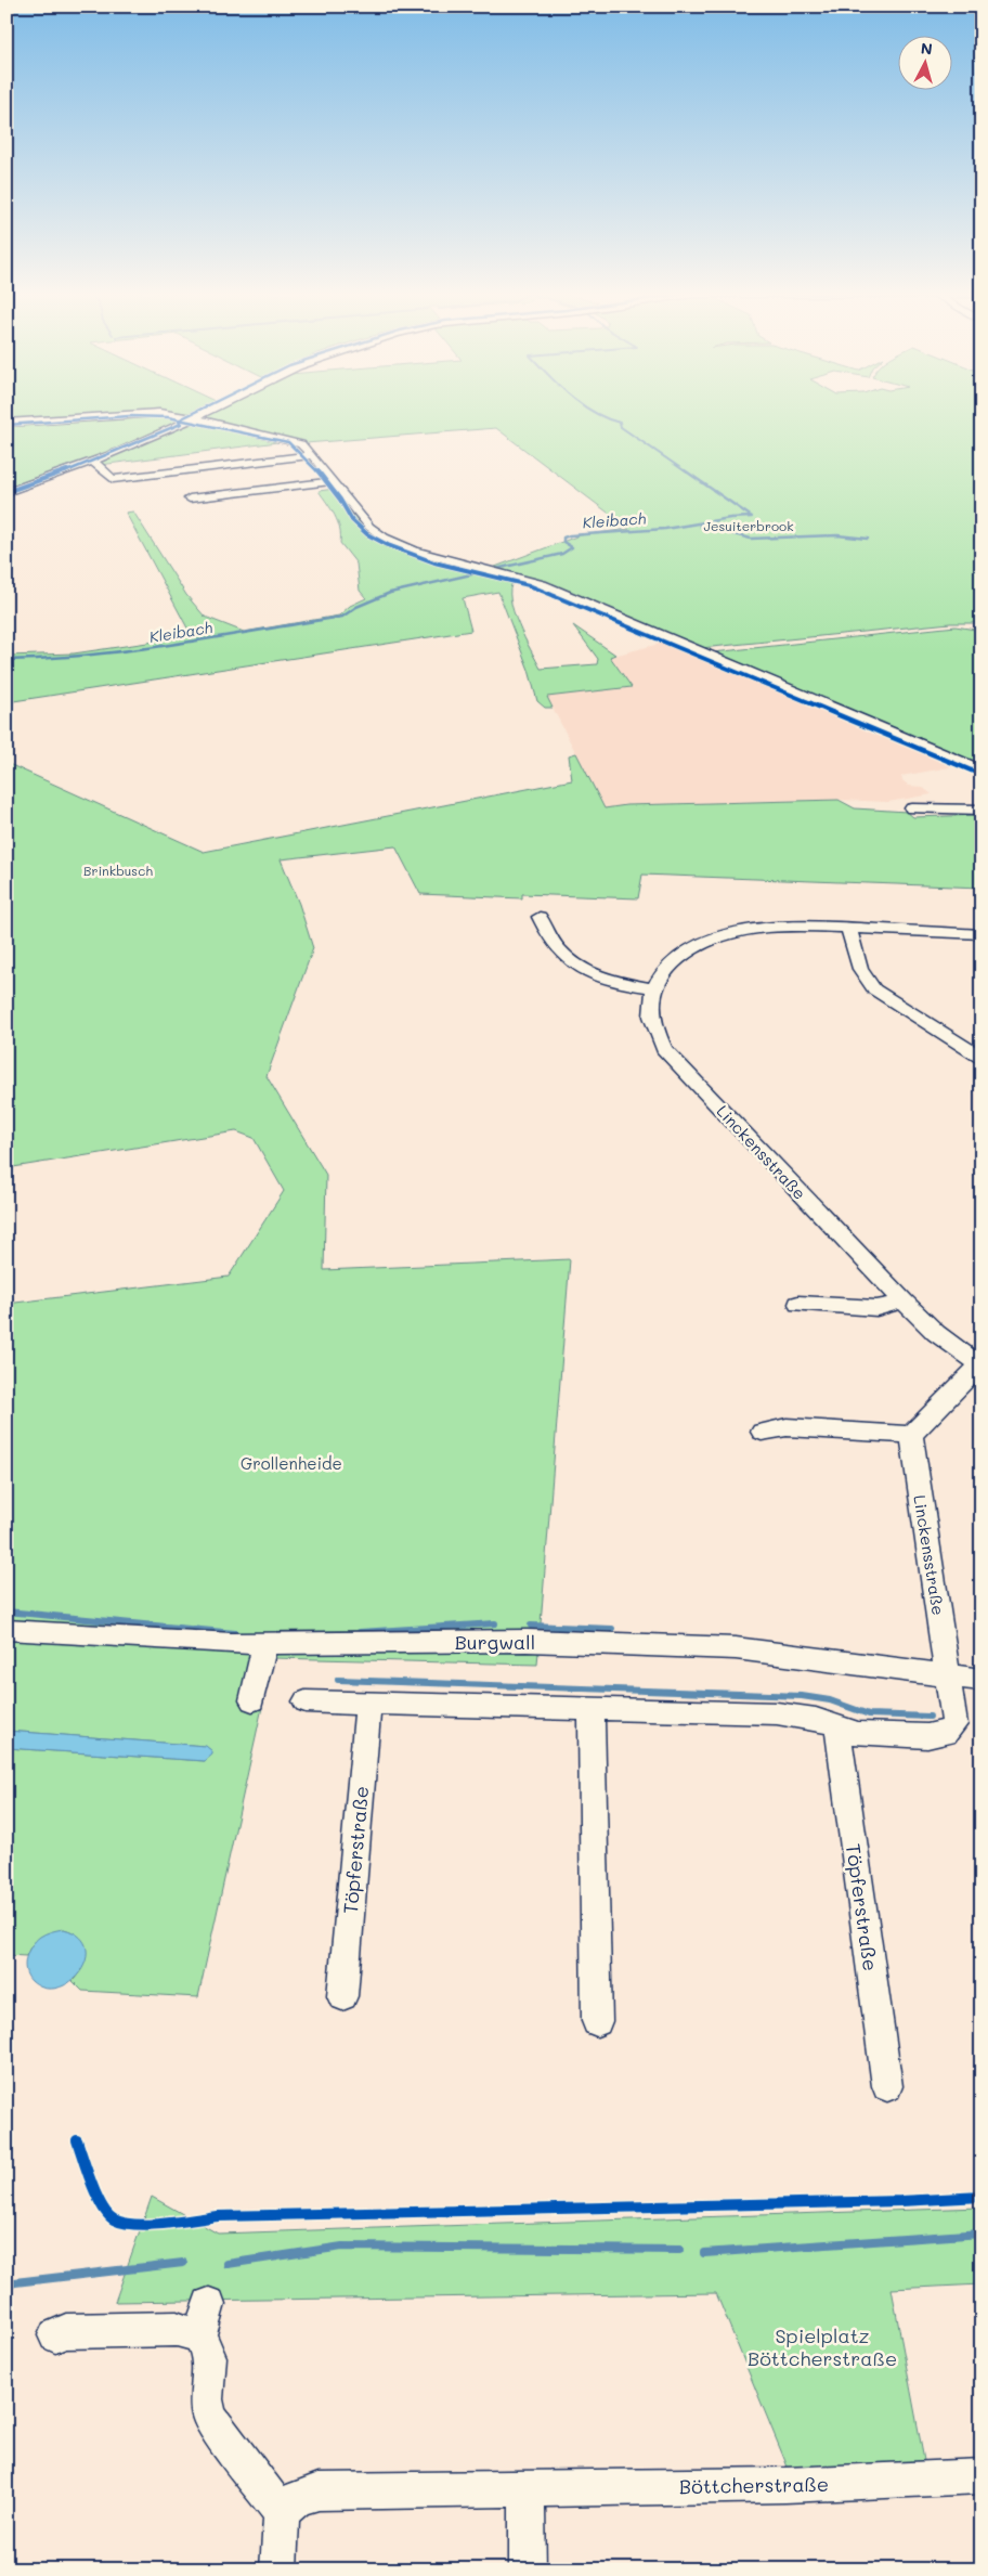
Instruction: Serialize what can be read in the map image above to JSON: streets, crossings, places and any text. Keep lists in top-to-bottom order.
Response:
{
  "streets": {
    "street": [
      "Linckensstraße",
      "Burgwall",
      "Töpferstraße",
      "Böttcherstraße"
    ]
  },
  "crossings": [
    ["Linckensstraße", "Burgwall"]
  ],
  "water": ["Kleibach"],
  "parks": [
    "Jesuiterbrook",
    "Brinkbusch",
    "Grollenheide",
    "Spielplatz Böttcherstraße"
  ],
  "north": "top"
}
